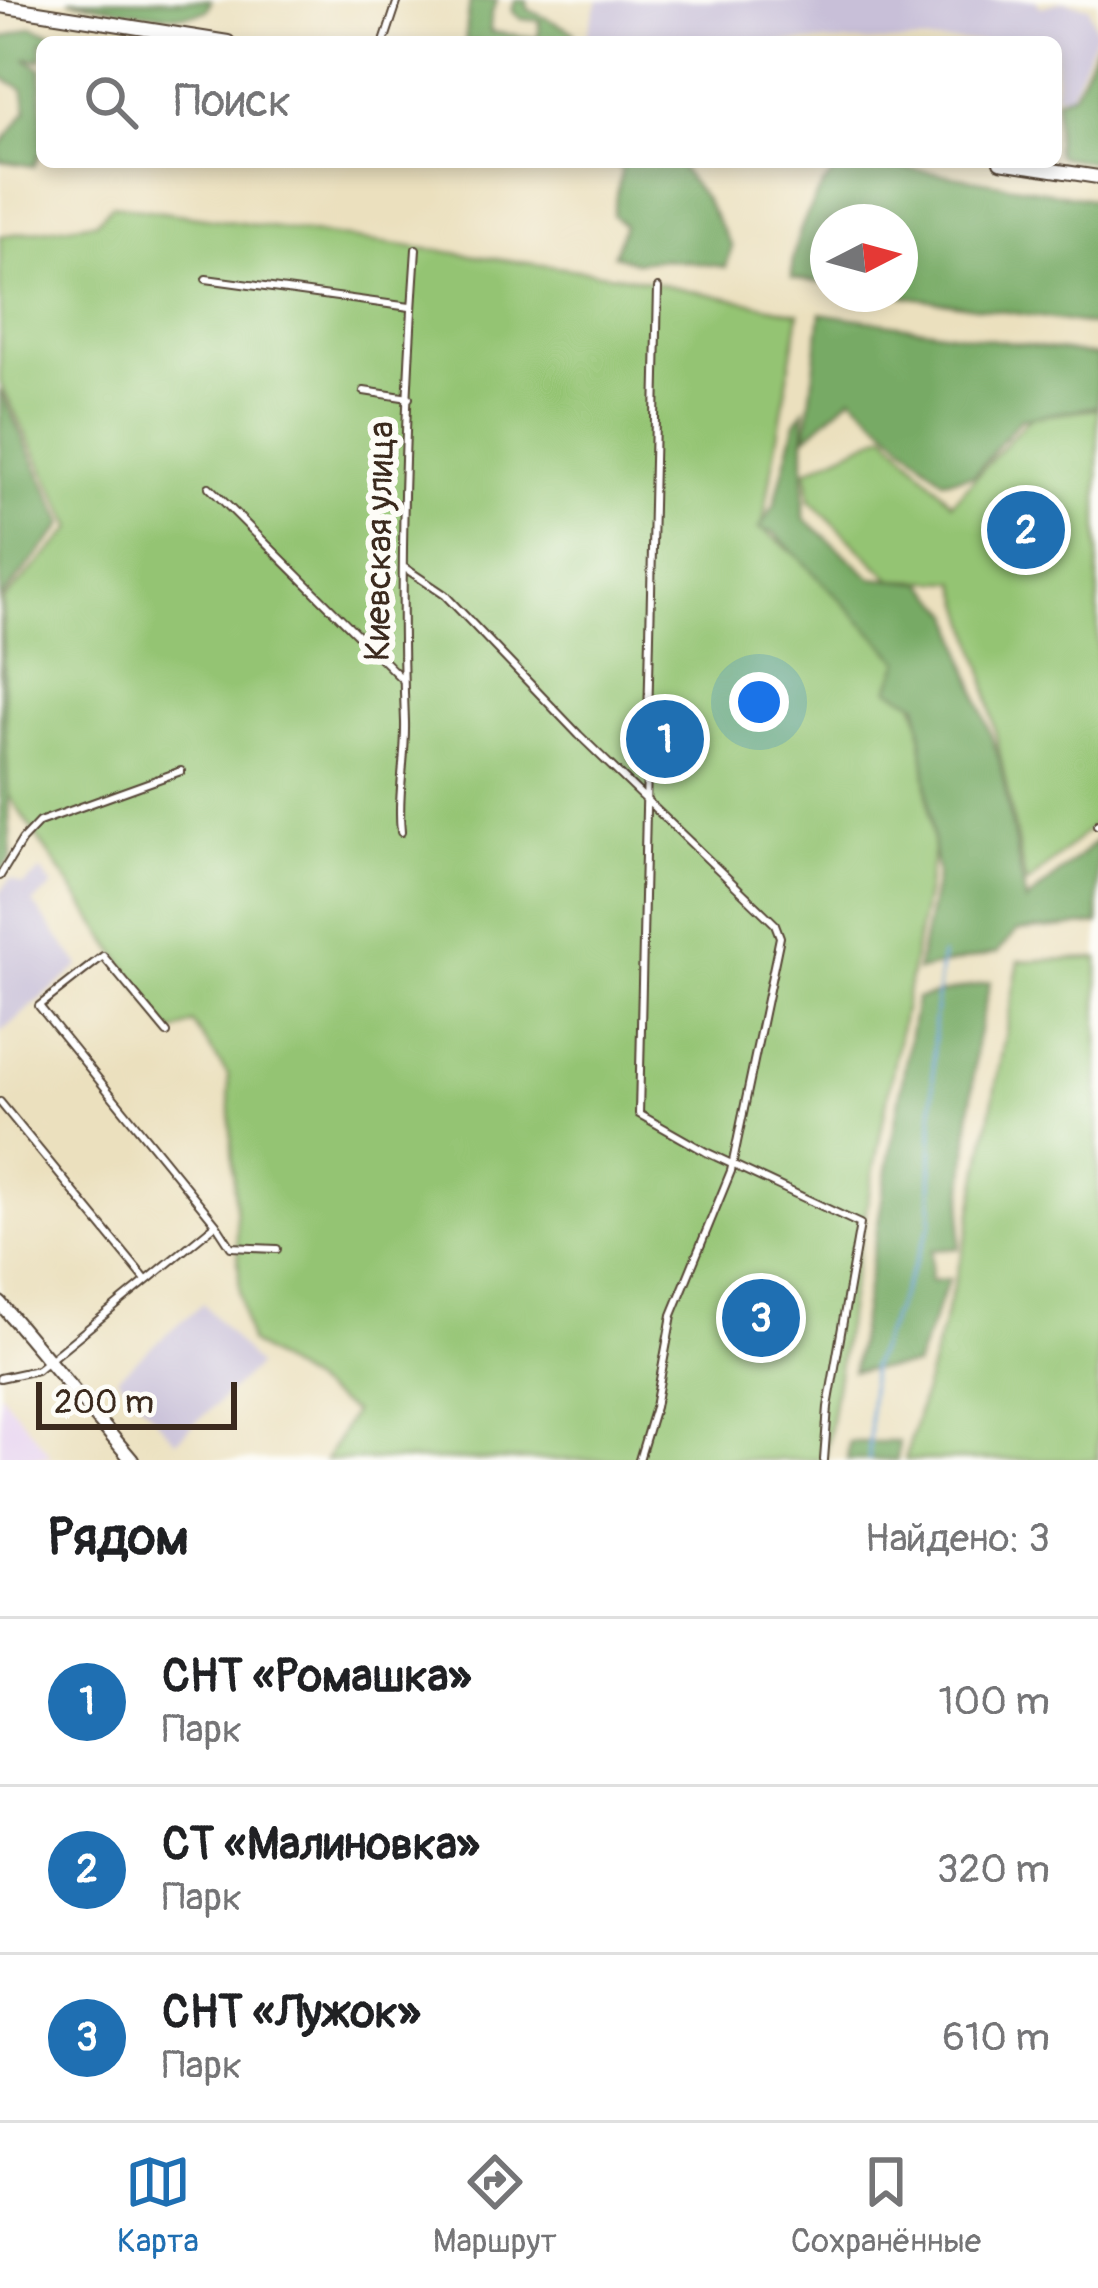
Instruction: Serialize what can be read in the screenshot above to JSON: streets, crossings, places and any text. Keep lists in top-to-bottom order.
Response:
{
  "streets": {
    "street": ["Киевская улица"]
  },
  "scale_bar": "200 m",
  "north": "right",
  "page": {
    "search": "Поиск",
    "pins": ["2", "1", "3"],
    "scale": "200 m",
    "heading": ["Рядом", "Найдено: 3"],
    "list": [
      {
        "mark": "1",
        "name": "СНТ «Ромашка»",
        "note": "Парк",
        "value": "100 m"
      },
      {
        "mark": "2",
        "name": "СТ «Малиновка»",
        "note": "Парк",
        "value": "320 m"
      },
      {
        "mark": "3",
        "name": "СНТ «Лужок»",
        "note": "Парк",
        "value": "610 m"
      }
    ],
    "nav": ["Карта", "Маршрут", "Сохранённые"]
  }
}
